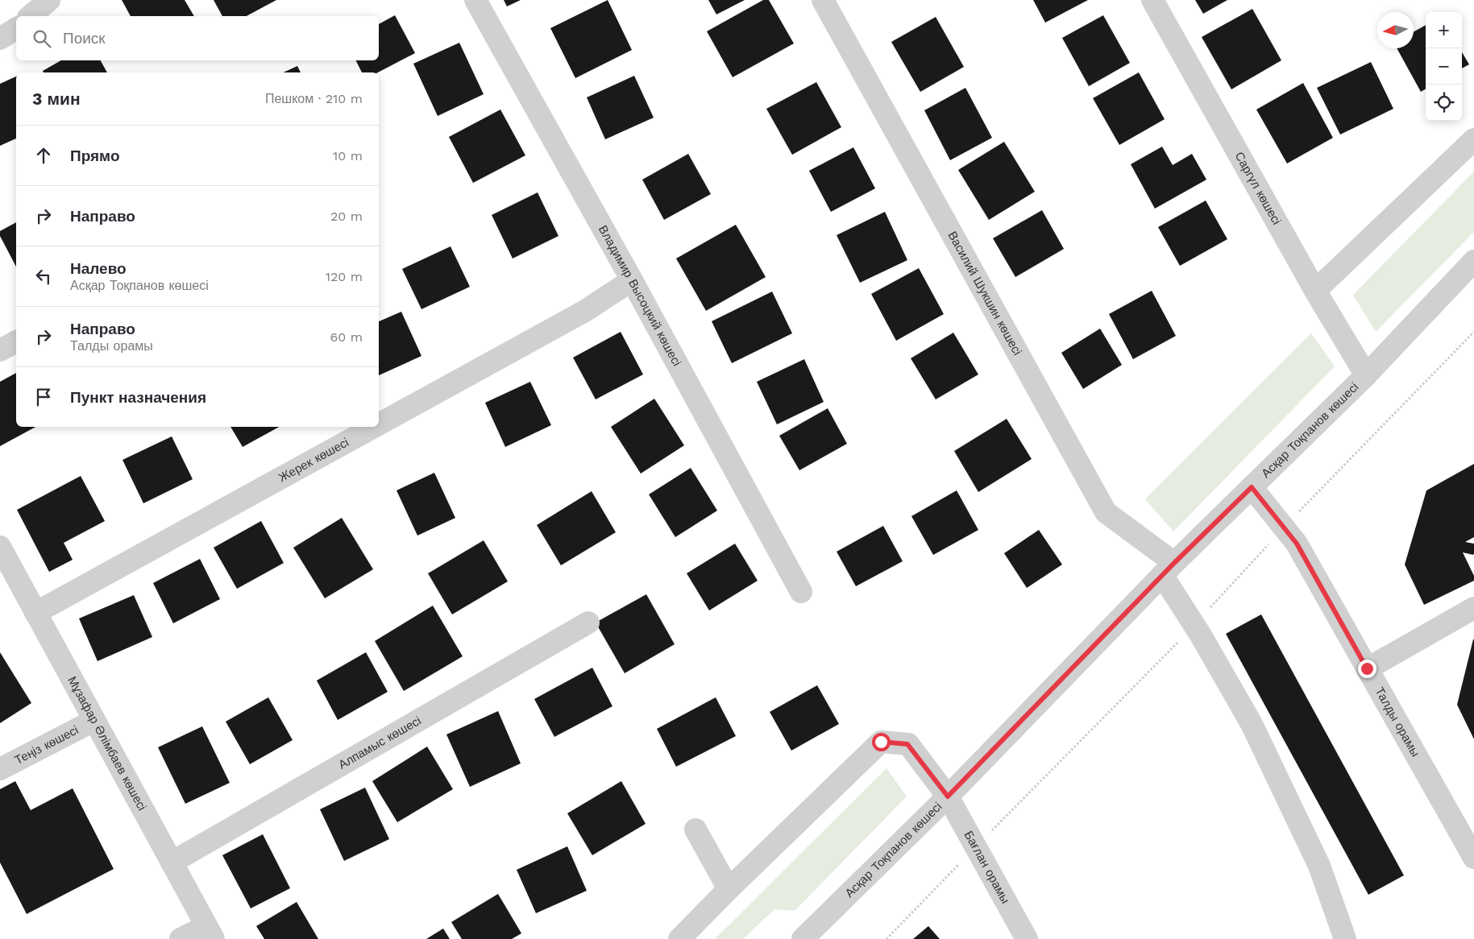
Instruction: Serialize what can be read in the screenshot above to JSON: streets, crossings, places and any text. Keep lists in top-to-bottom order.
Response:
{
  "streets": {
    "street": [
      "Саргүл көшесі",
      "Василий Шукшин көшесі",
      "Владимир Высоцкий көшесі",
      "Асқар Тоқпанов көшесі",
      "Жерек көшесі",
      "Талды орамы",
      "Алпамыс көшесі",
      "Мұзафар Әлімбаев көшесі",
      "Теңіз көшесі",
      "Бағлан орамы"
    ]
  },
  "crossings": [
    ["Саргүл көшесі", "Асқар Тоқпанов көшесі"],
    ["Василий Шукшин көшесі", "Асқар Тоқпанов көшесі"],
    ["Владимир Высоцкий көшесі", "Жерек көшесі"],
    ["Асқар Тоқпанов көшесі", "Талды орамы"],
    ["Асқар Тоқпанов көшесі", "Бағлан орамы"],
    ["Жерек көшесі", "Мұзафар Әлімбаев көшесі"],
    ["Алпамыс көшесі", "Мұзафар Әлімбаев көшесі"],
    ["Мұзафар Әлімбаев көшесі", "Теңіз көшесі"]
  ],
  "north": "left",
  "page": {
    "map_buttons": ["+", "−"],
    "search": "Поиск",
    "heading": ["3 мин", "Пешком · 210 m"],
    "list": [
      ["Прямо", "10 m"],
      ["Направо", "20 m"],
      ["Налево", "Асқар Тоқпанов көшесі", "120 m"],
      ["Направо", "Талды орамы", "60 m"],
      "Пункт назначения"
    ]
  }
}
